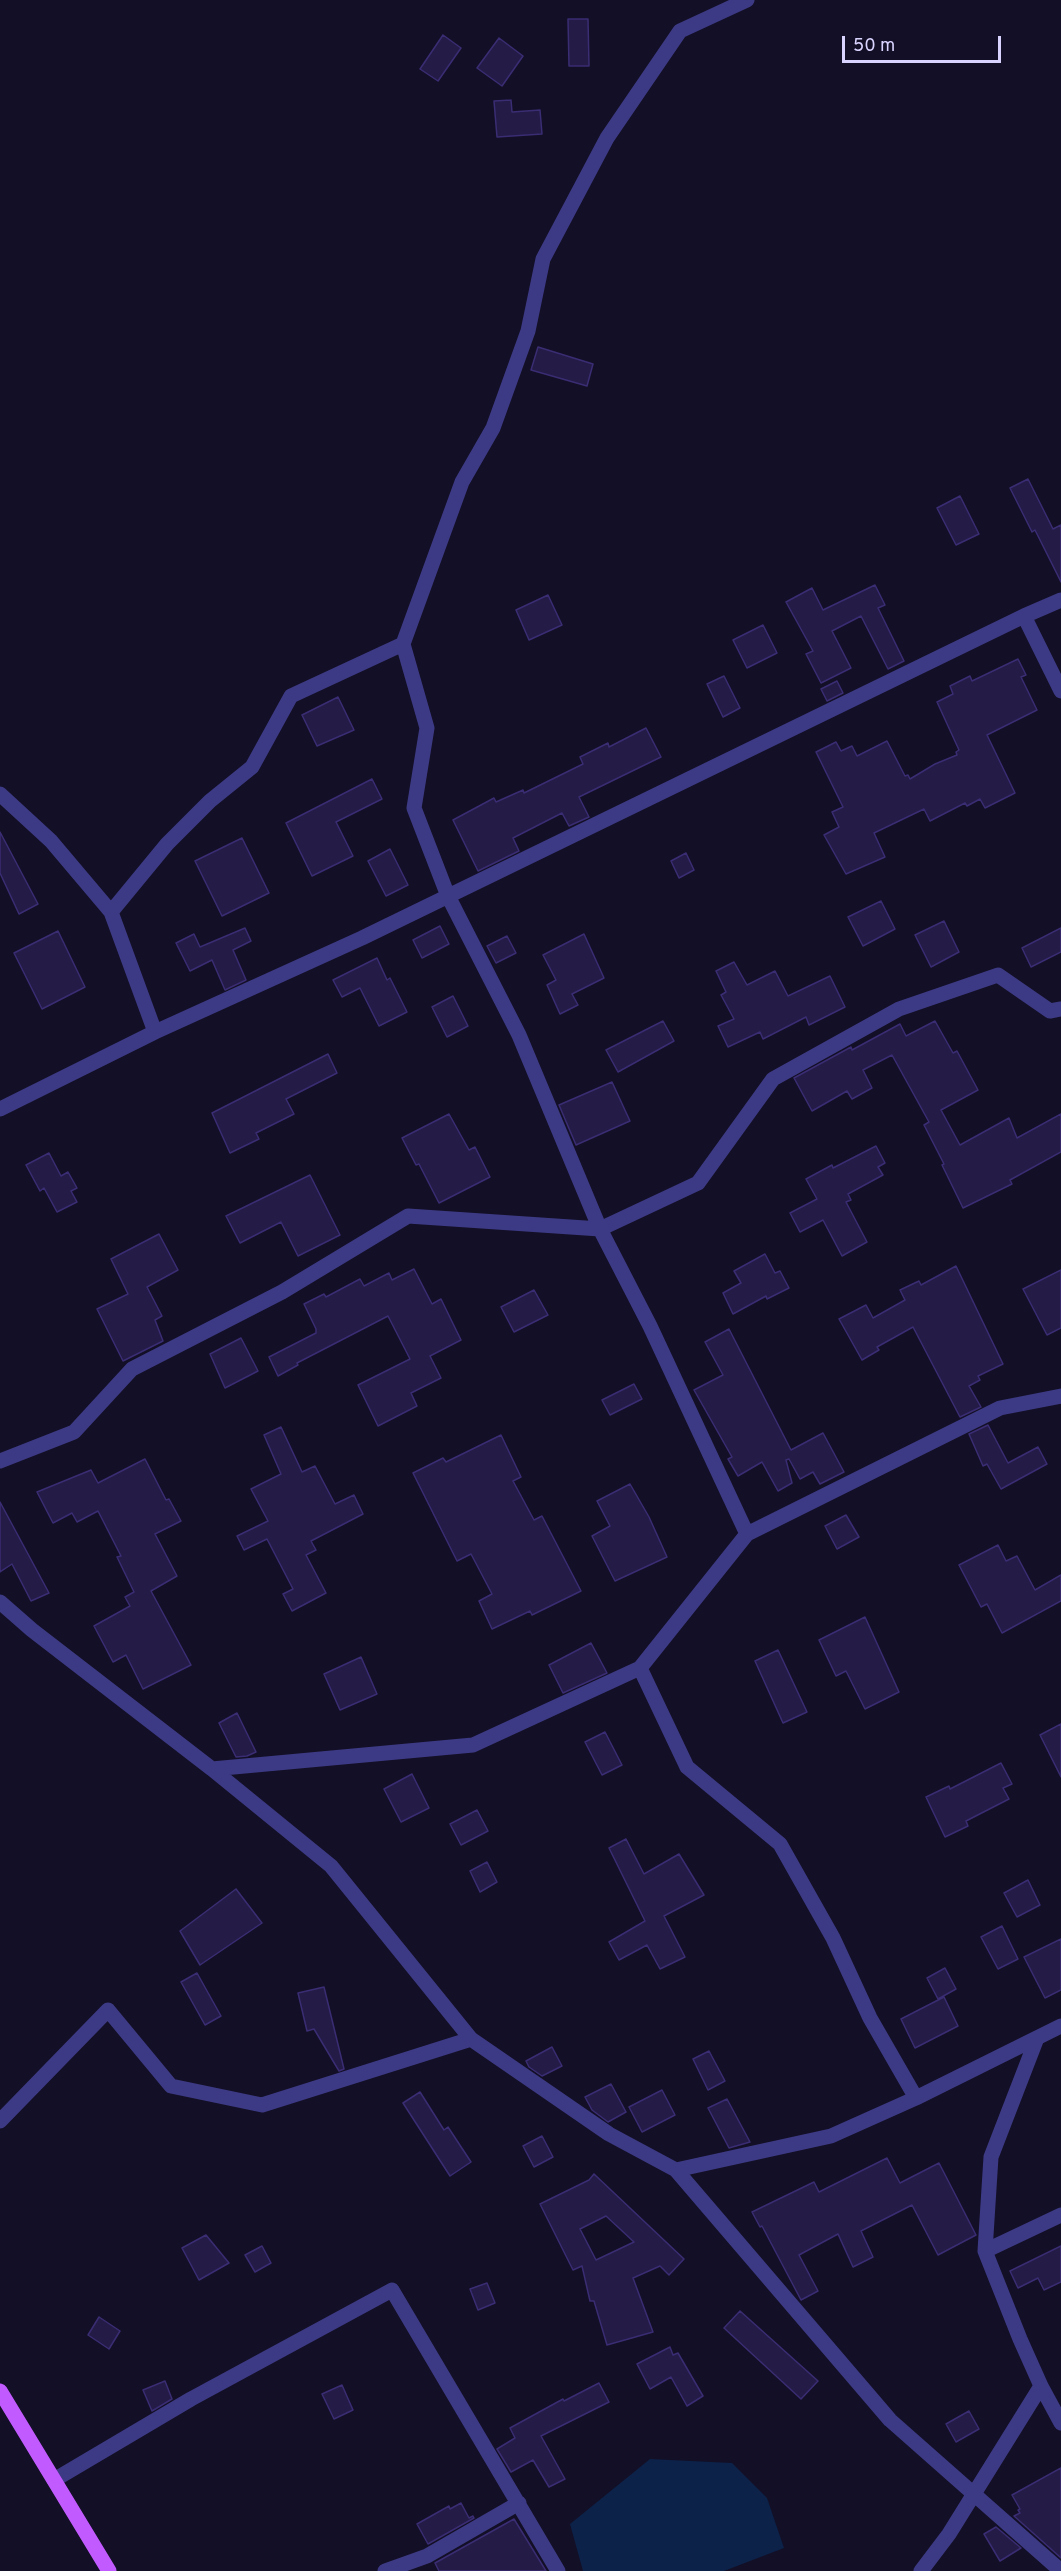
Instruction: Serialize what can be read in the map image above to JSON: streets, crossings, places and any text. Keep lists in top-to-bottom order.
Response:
{
  "scale_bar": "50 m"
}
